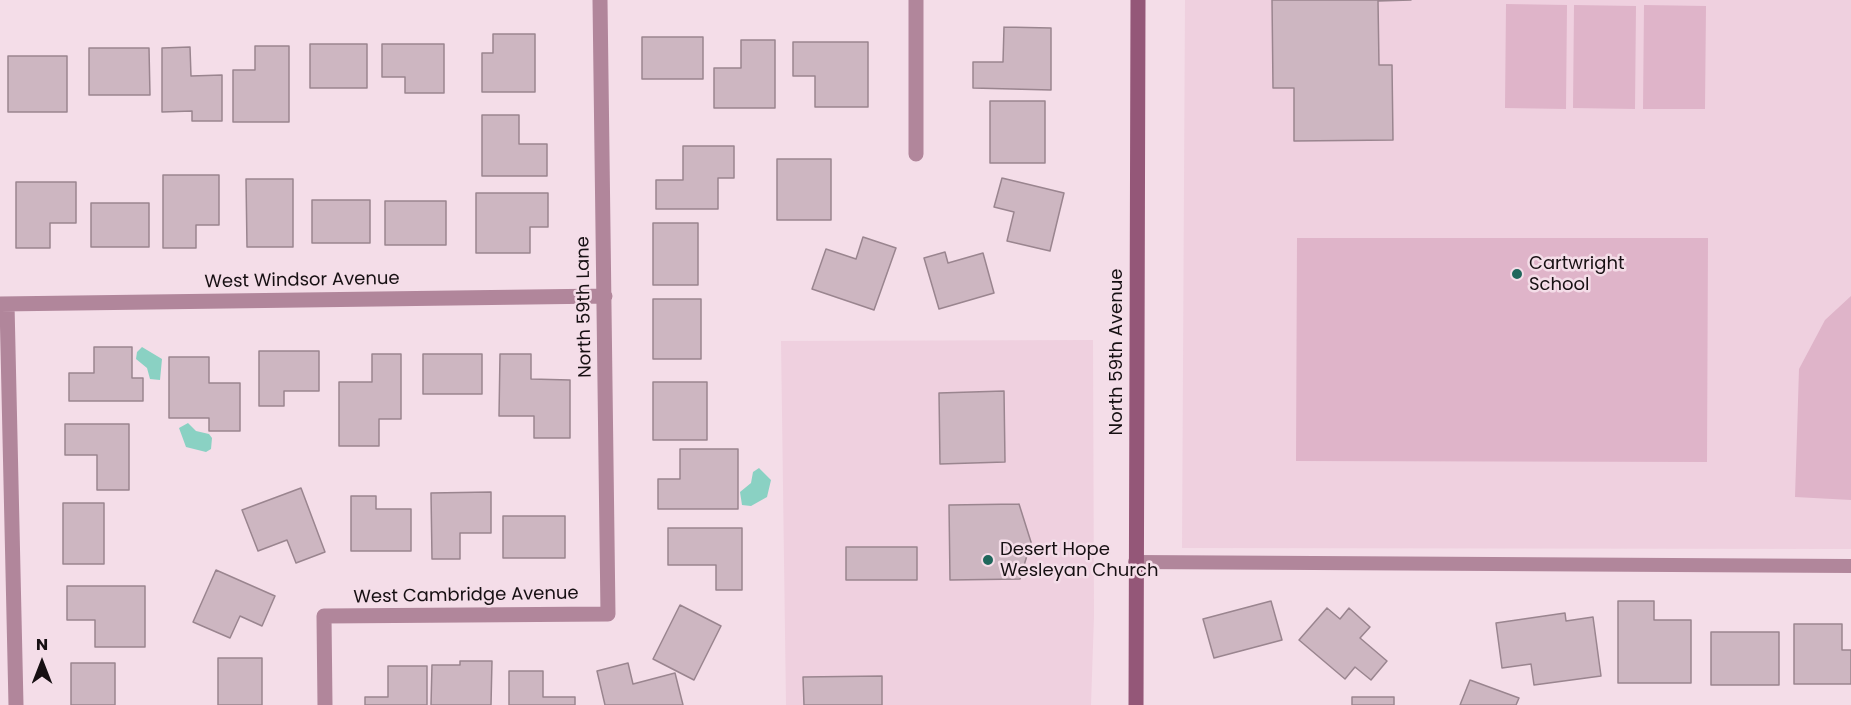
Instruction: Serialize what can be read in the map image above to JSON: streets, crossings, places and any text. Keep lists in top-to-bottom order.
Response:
{
  "streets": {
    "main road": ["North 59th Avenue"],
    "street": ["West Windsor Avenue", "North 59th Lane", "West Cambridge Avenue"]
  },
  "crossings": [
    ["West Windsor Avenue", "North 59th Lane"],
    ["North 59th Lane", "West Cambridge Avenue"]
  ],
  "places": ["Cartwright School", "Desert Hope Wesleyan Church"],
  "north": "top"
}
